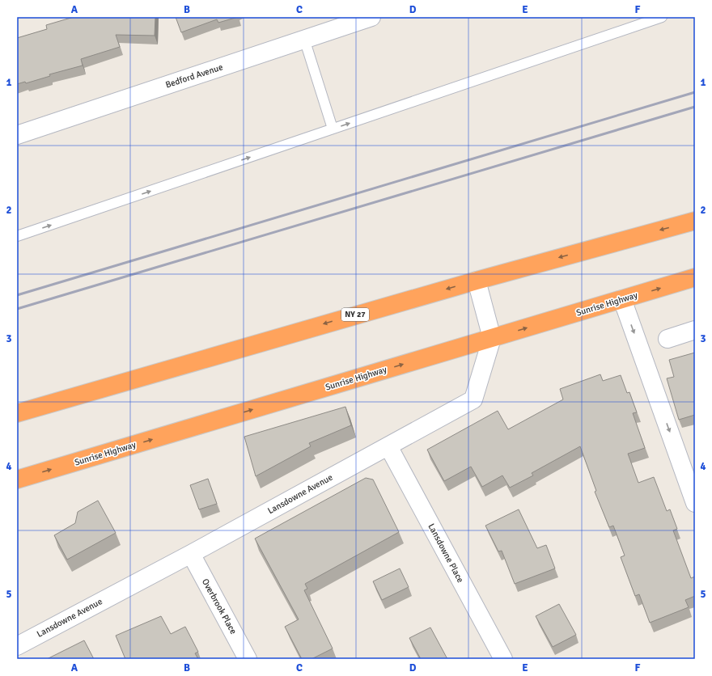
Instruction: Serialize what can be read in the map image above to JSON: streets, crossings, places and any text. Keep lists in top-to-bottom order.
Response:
{
  "streets": {
    "highway": ["Sunrise Highway", "NY 27"],
    "street": [
      "Bedford Avenue",
      "Lansdowne Avenue",
      "Lansdowne Place",
      "Overbrook Place"
    ]
  },
  "crossings": [
    ["Sunrise Highway", "Lansdowne Avenue"],
    ["Lansdowne Avenue", "Lansdowne Place"],
    ["Lansdowne Avenue", "Overbrook Place"]
  ],
  "grid": {
    "columns": [
      "A",
      "B",
      "C",
      "D",
      "E",
      "F"
    ],
    "rows": [
      "1",
      "2",
      "3",
      "4",
      "5"
    ]
  }
}
